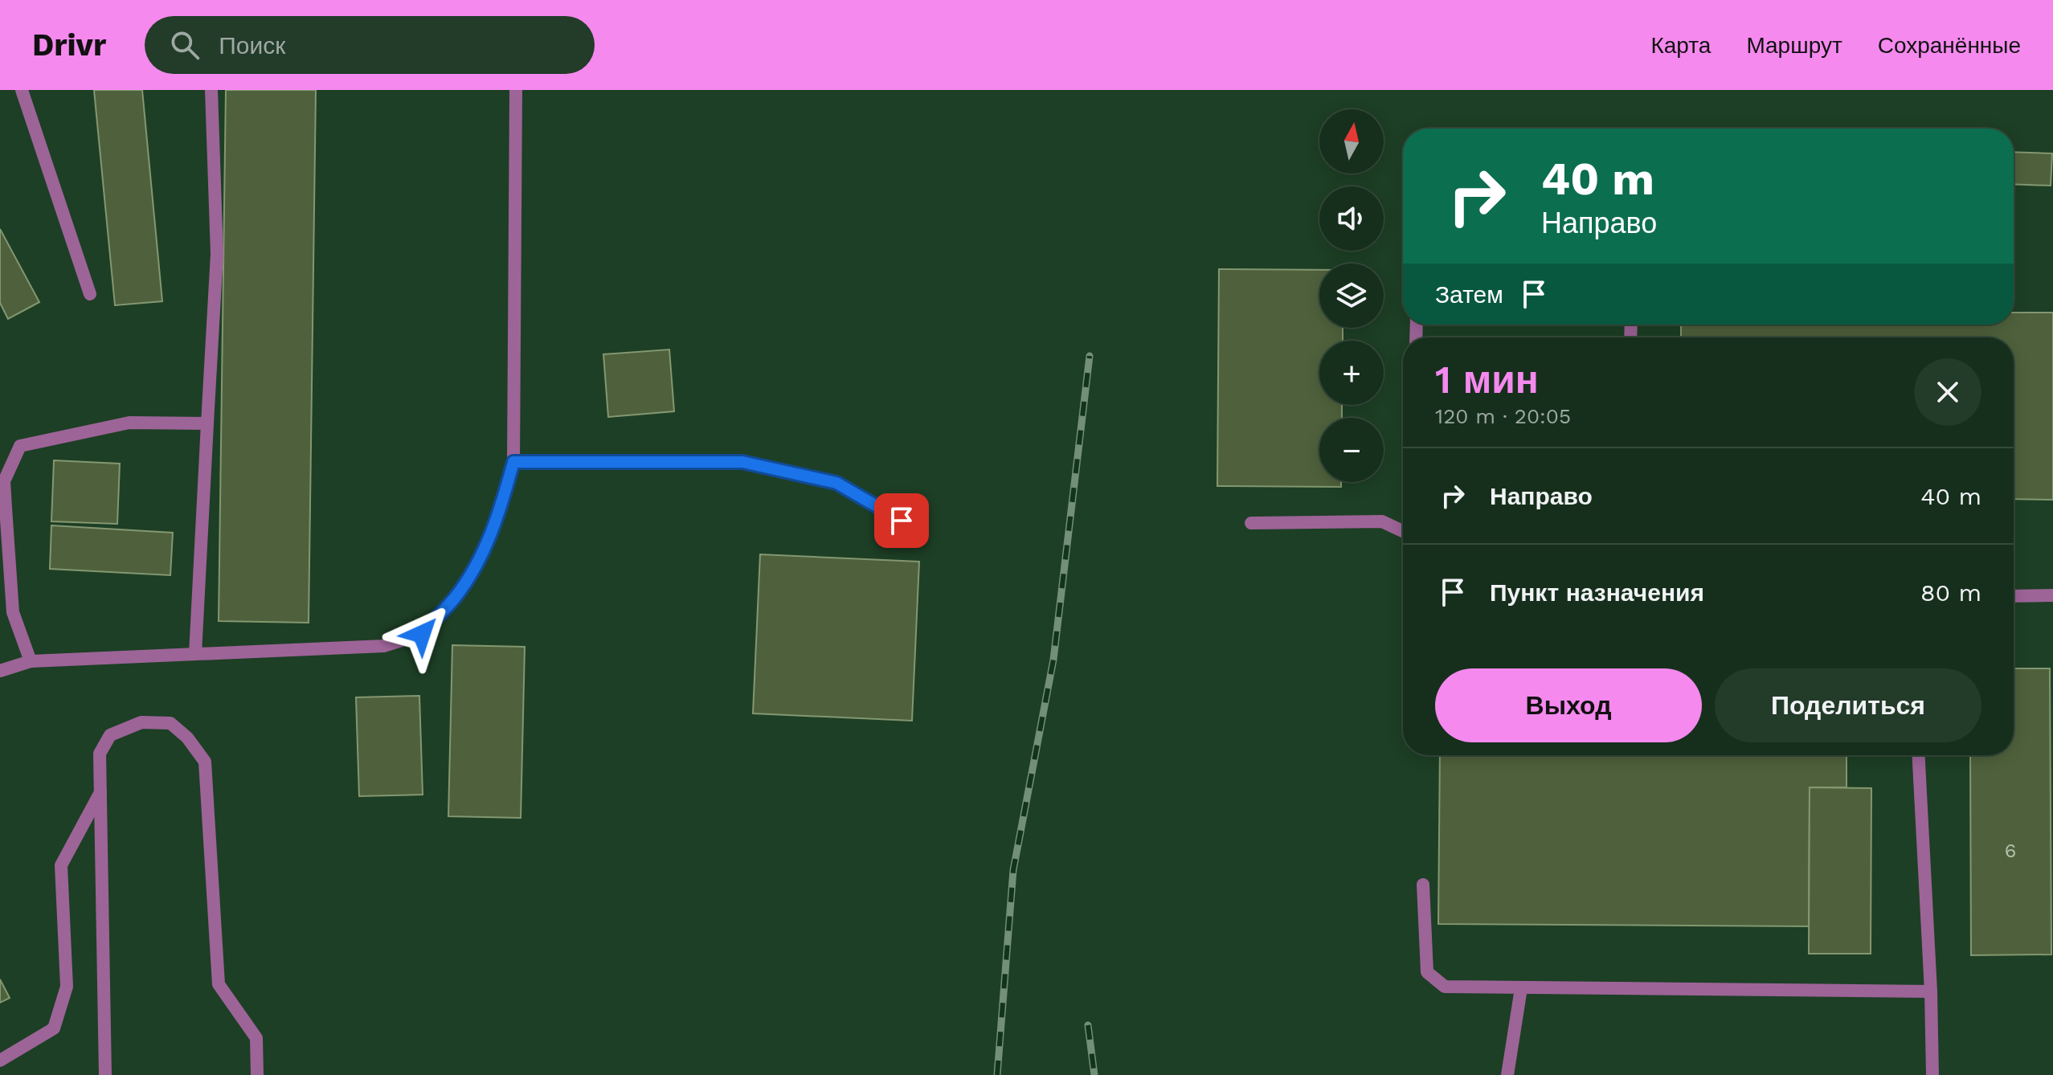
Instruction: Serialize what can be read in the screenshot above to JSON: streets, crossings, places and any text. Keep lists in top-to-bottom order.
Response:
{
  "house_numbers": ["6"],
  "north": "top",
  "page": {
    "header": "Drivr",
    "search": "Поиск",
    "nav": ["Карта", "Маршрут", "Сохранённые"],
    "map_buttons": ["+", "−"],
    "turn": ["40 m", "Направо"],
    "then": "Затем",
    "heading": ["1 мин", "120 m · 20:05"],
    "list": [
      {
        "name": "Направо",
        "value": "40 m"
      },
      {
        "name": "Пункт назначения",
        "value": "80 m"
      }
    ],
    "buttons": ["Выход", "Поделиться"]
  }
}
